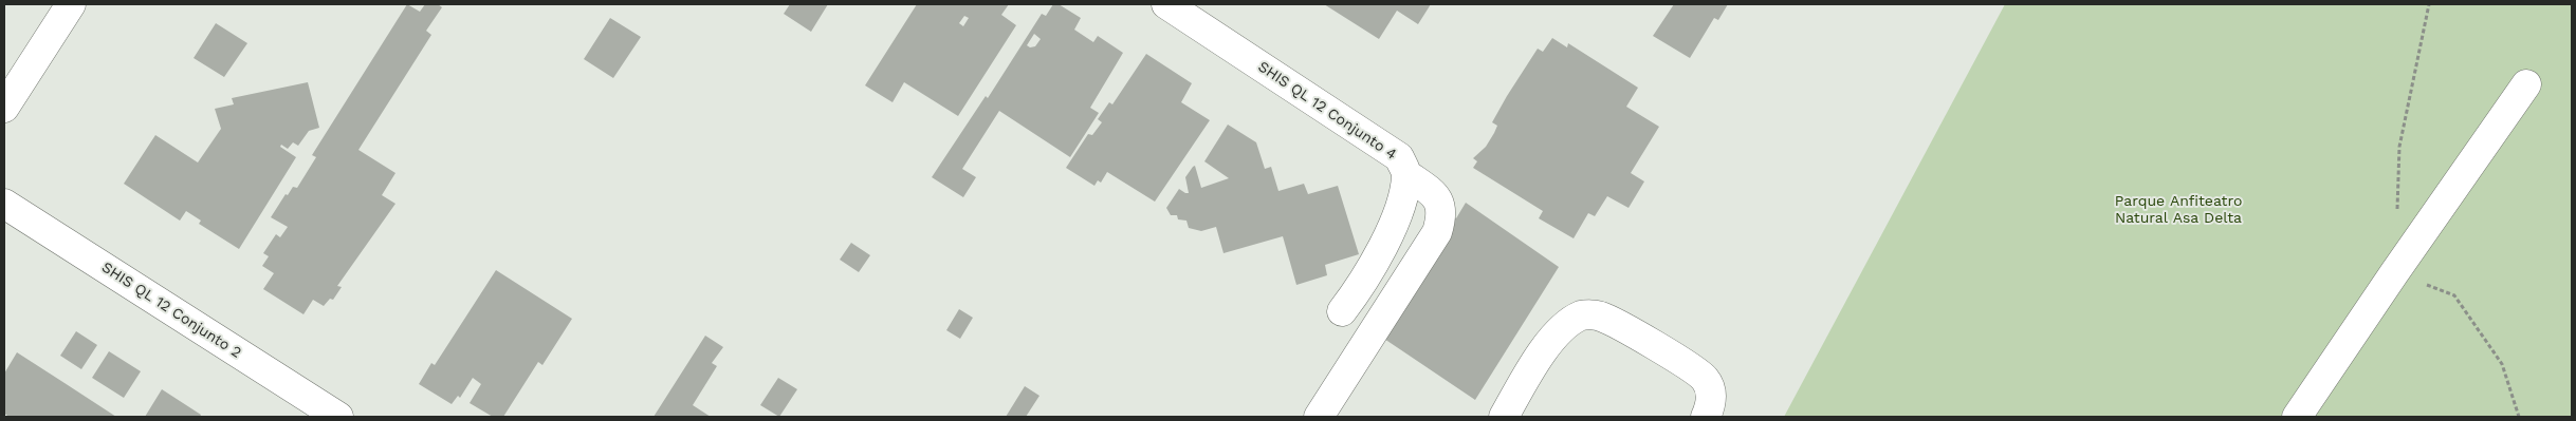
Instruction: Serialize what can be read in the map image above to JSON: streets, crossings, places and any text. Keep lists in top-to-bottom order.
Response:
{
  "streets": {
    "street": ["SHIS QL 12 Conjunto 4", "SHIS QL 12 Conjunto 2"]
  },
  "parks": ["Parque Anfiteatro Natural Asa Delta"]
}
